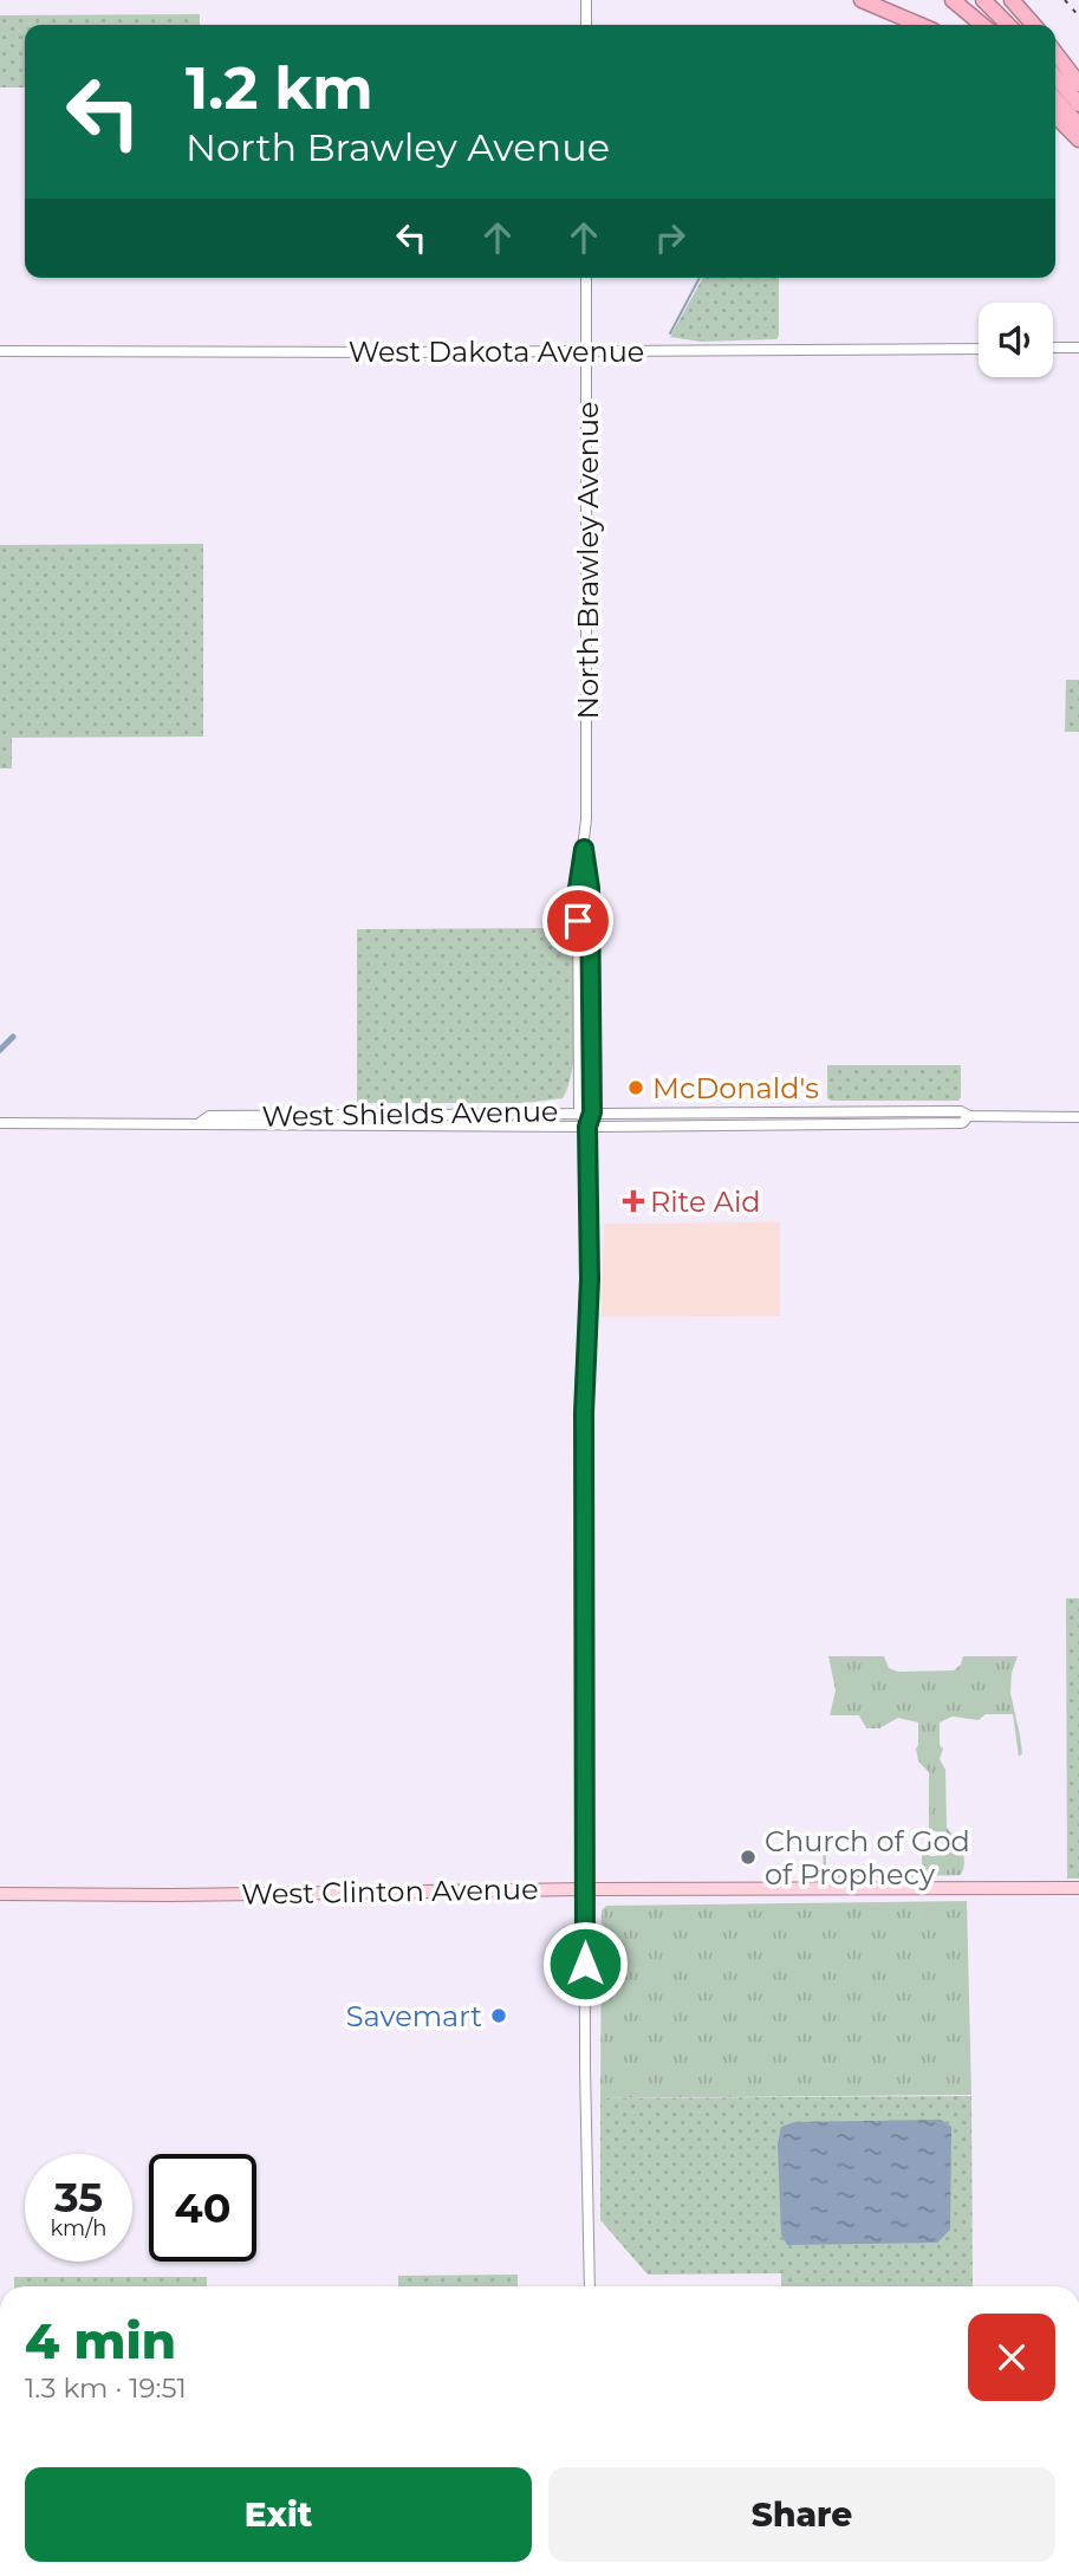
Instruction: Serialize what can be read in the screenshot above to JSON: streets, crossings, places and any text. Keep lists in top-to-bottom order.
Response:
{
  "streets": {
    "main road": ["West Clinton Avenue"],
    "street": ["West Dakota Avenue", "North Brawley Avenue", "West Shields Avenue"]
  },
  "crossings": [
    ["West Dakota Avenue", "North Brawley Avenue"],
    ["North Brawley Avenue", "West Shields Avenue"],
    ["North Brawley Avenue", "West Clinton Avenue"]
  ],
  "places": {
    "other": ["McDonald's", "Church of God of Prophecy", "Savemart"],
    "health": ["Rite Aid"]
  },
  "page": {
    "turn": ["1.2 km", "North Brawley Avenue"],
    "speed": "35 km/h",
    "limit": "40",
    "heading": ["4 min", "1.3 km · 19:51"],
    "buttons": ["Exit", "Share"]
  }
}
